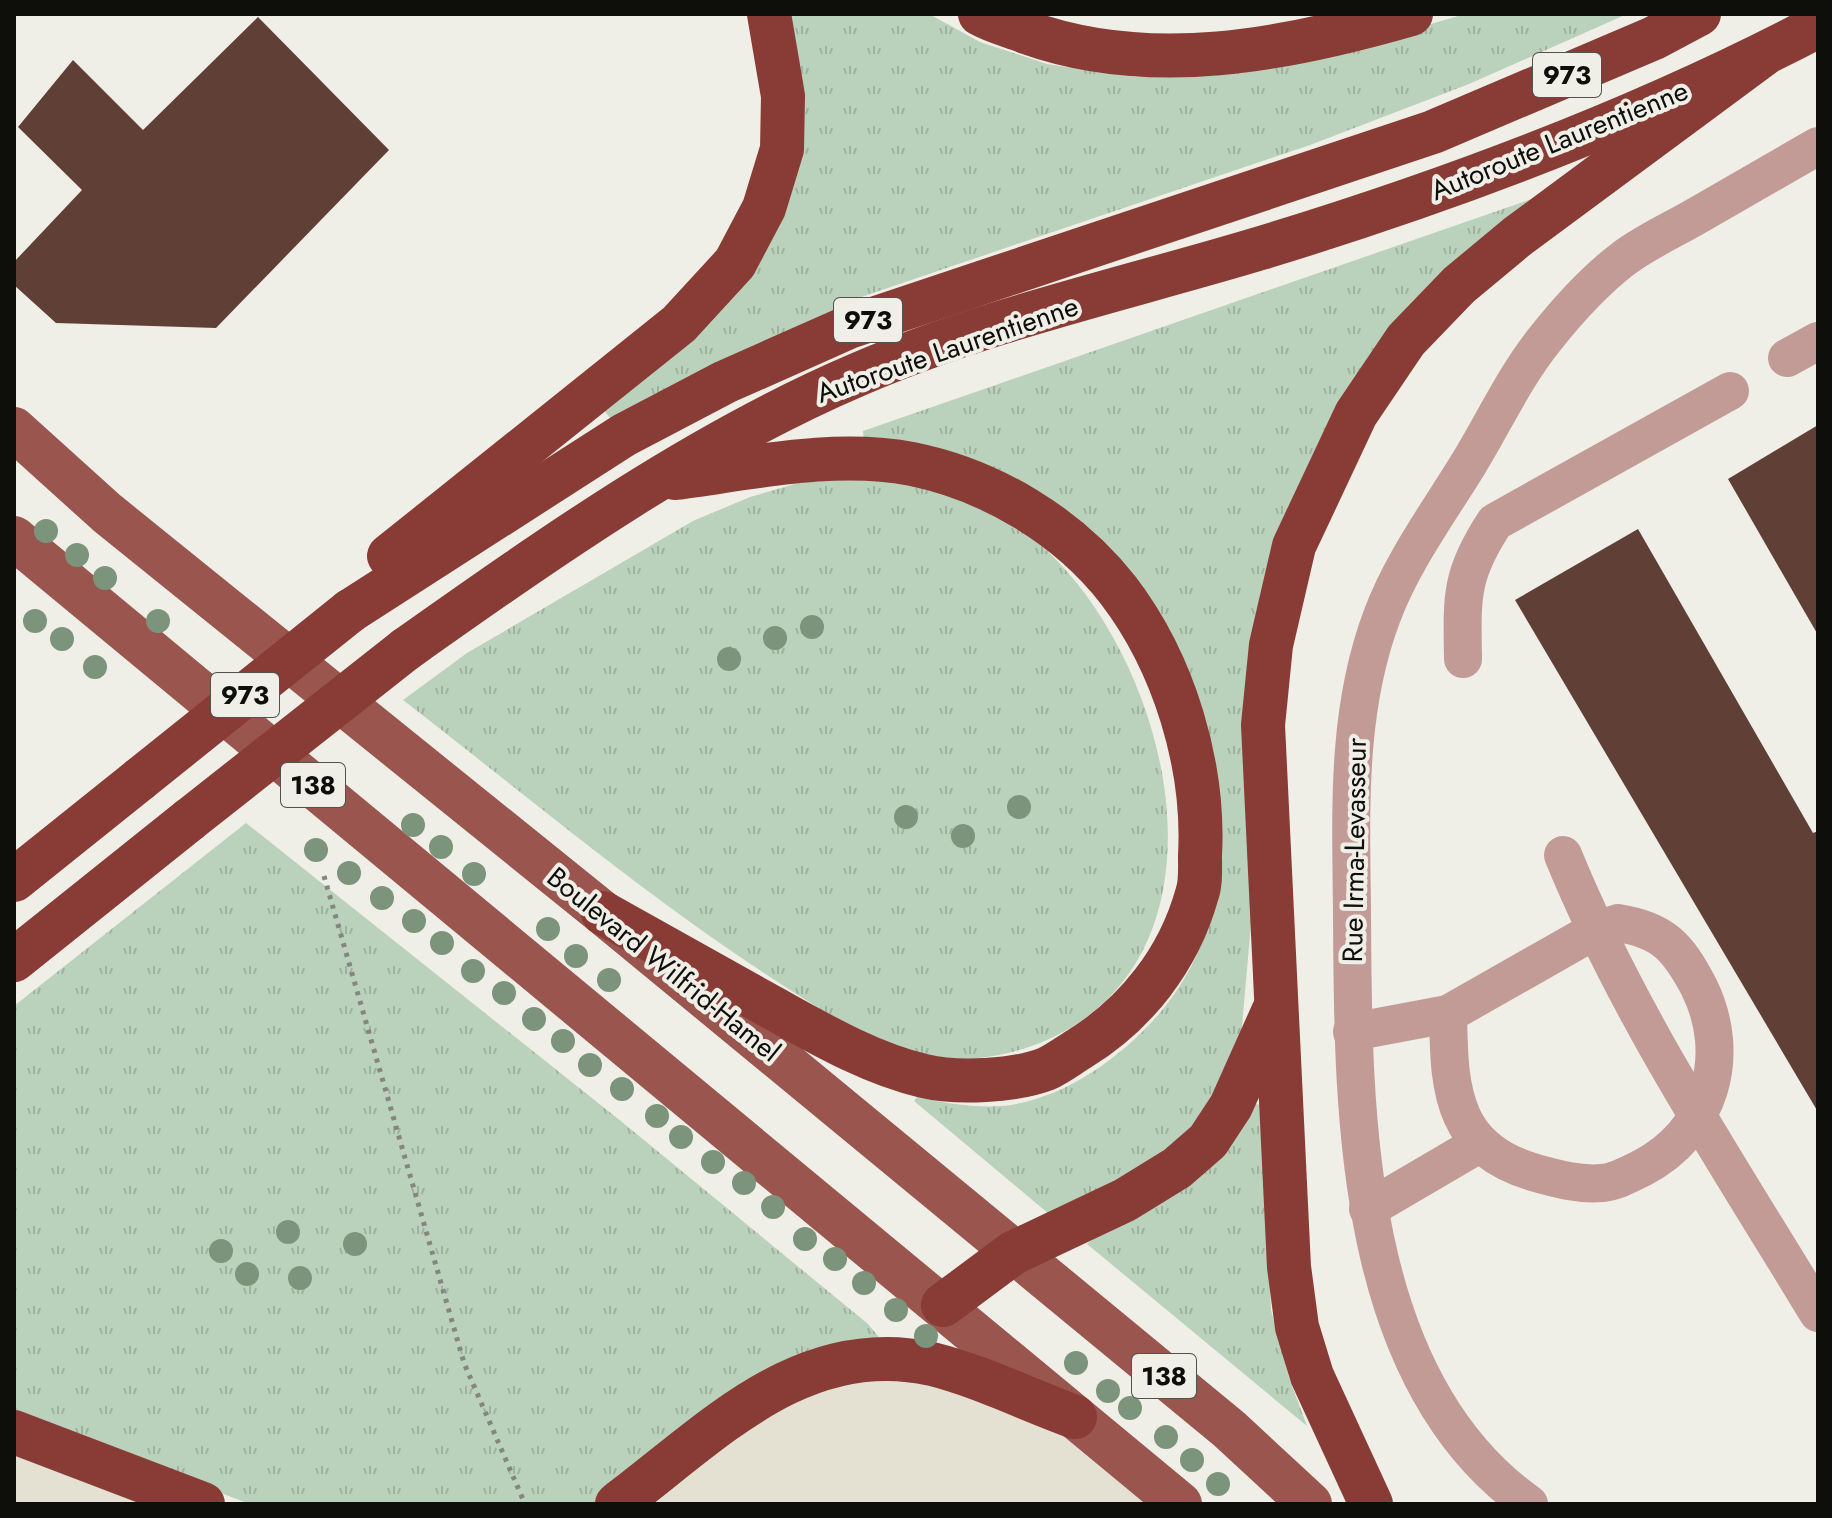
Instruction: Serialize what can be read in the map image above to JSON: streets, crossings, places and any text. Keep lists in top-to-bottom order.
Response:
{
  "streets": {
    "highway": ["973", "Autoroute Laurentienne"],
    "main road": ["138", "Boulevard Wilfrid-Hamel"],
    "street": ["Rue Irma-Levasseur"]
  }
}
